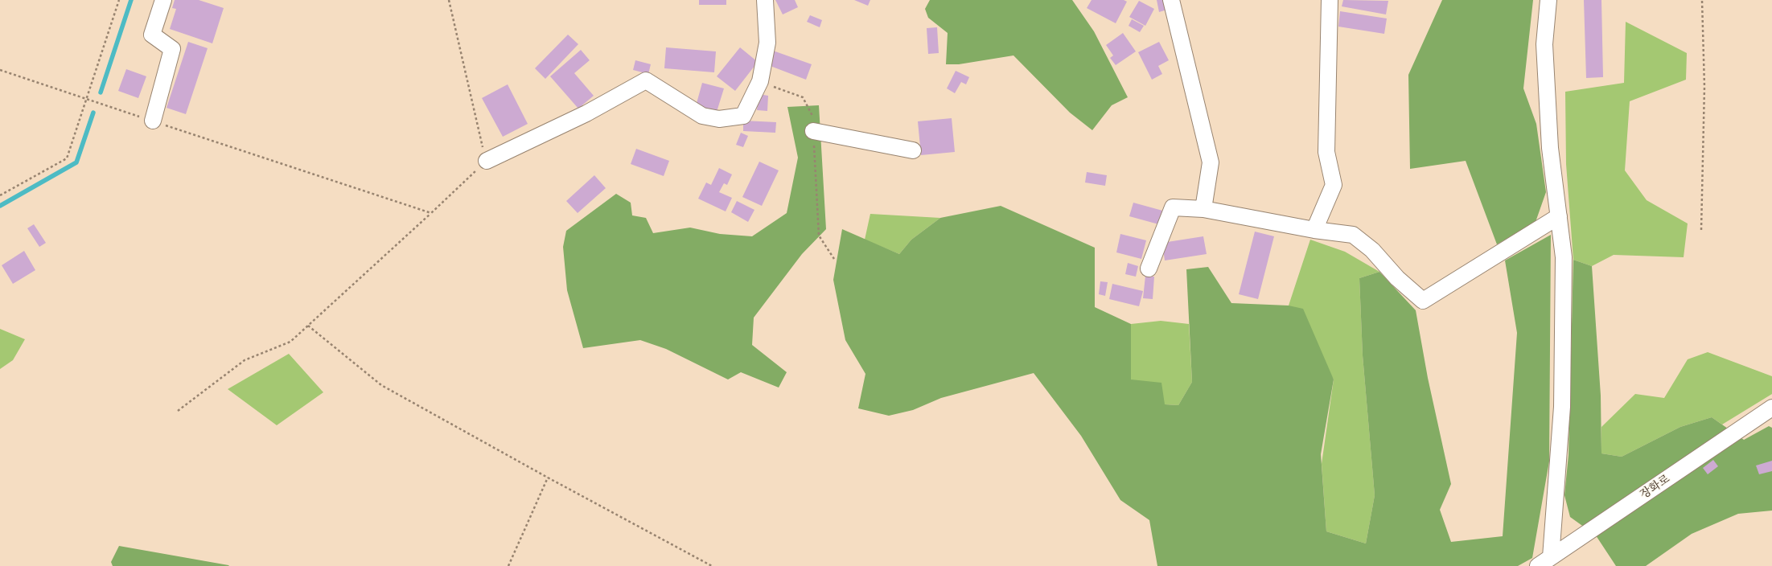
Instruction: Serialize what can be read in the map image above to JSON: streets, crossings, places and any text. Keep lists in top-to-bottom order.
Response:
{
  "streets": {
    "street": ["장화로"]
  }
}
